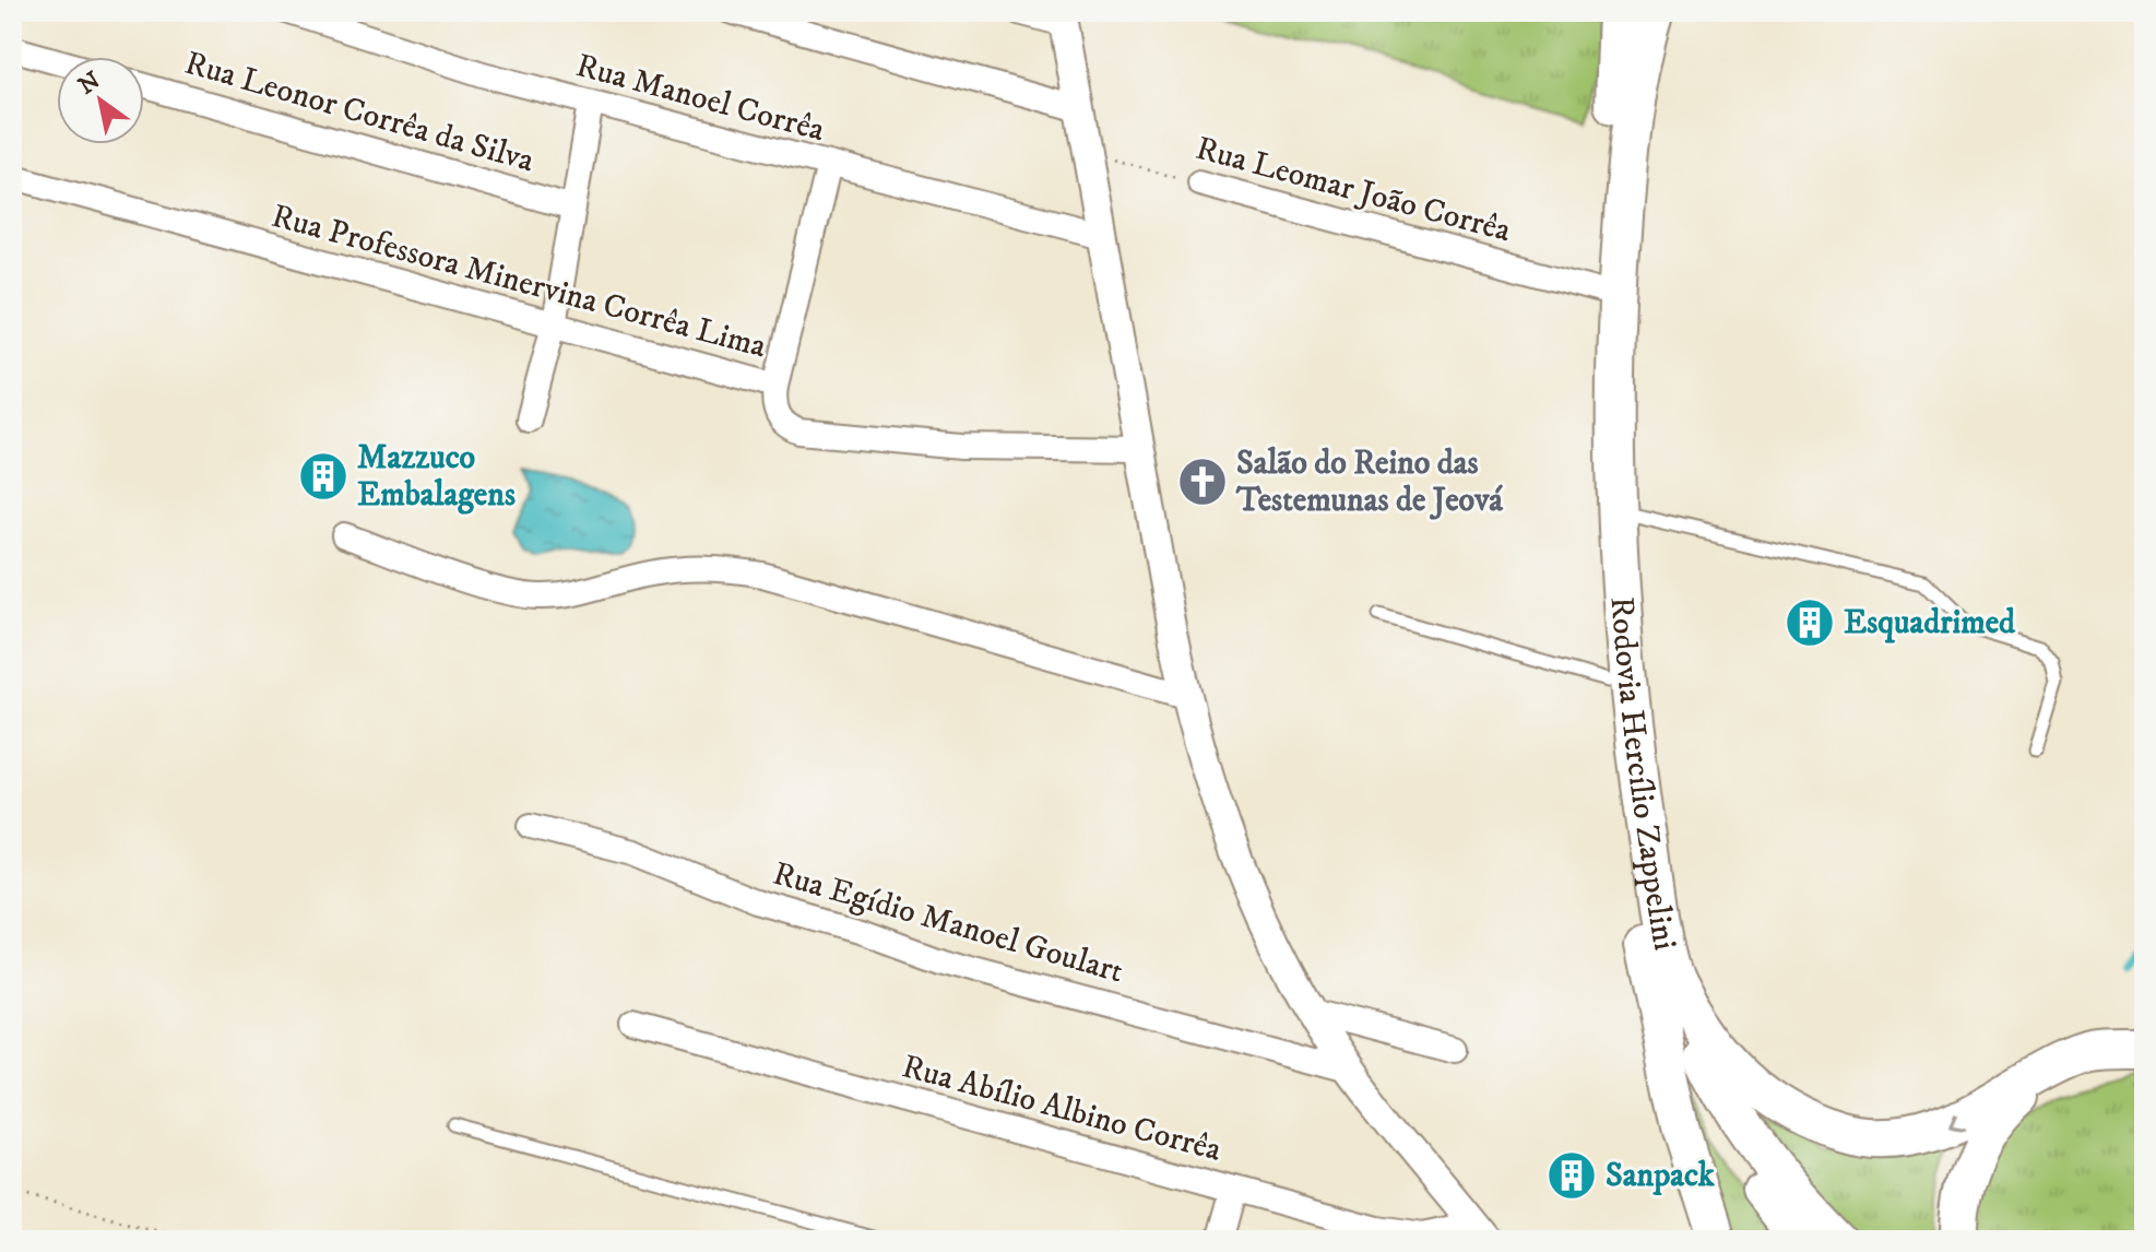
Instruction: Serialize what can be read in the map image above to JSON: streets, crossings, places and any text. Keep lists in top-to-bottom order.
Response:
{
  "streets": {
    "main road": ["Rodovia Hercílio Zappelini"],
    "street": [
      "Rua Manoel Corrêa",
      "Rua Leonor Corrêa da Silva",
      "Rua Leomar João Corrêa",
      "Rua Professora Minervina Corrêa Lima",
      "Rua Egídio Manoel Goulart",
      "Rua Abílio Albino Corrêa"
    ]
  },
  "crossings": [
    ["Rua Leomar João Corrêa", "Rodovia Hercílio Zappelini"]
  ],
  "places": {
    "building": ["Mazzuco Embalagens", "Esquadrimed", "Sanpack"],
    "church": ["Salão do Reino das Testemunas de Jeová"]
  },
  "north": "top left"
}
